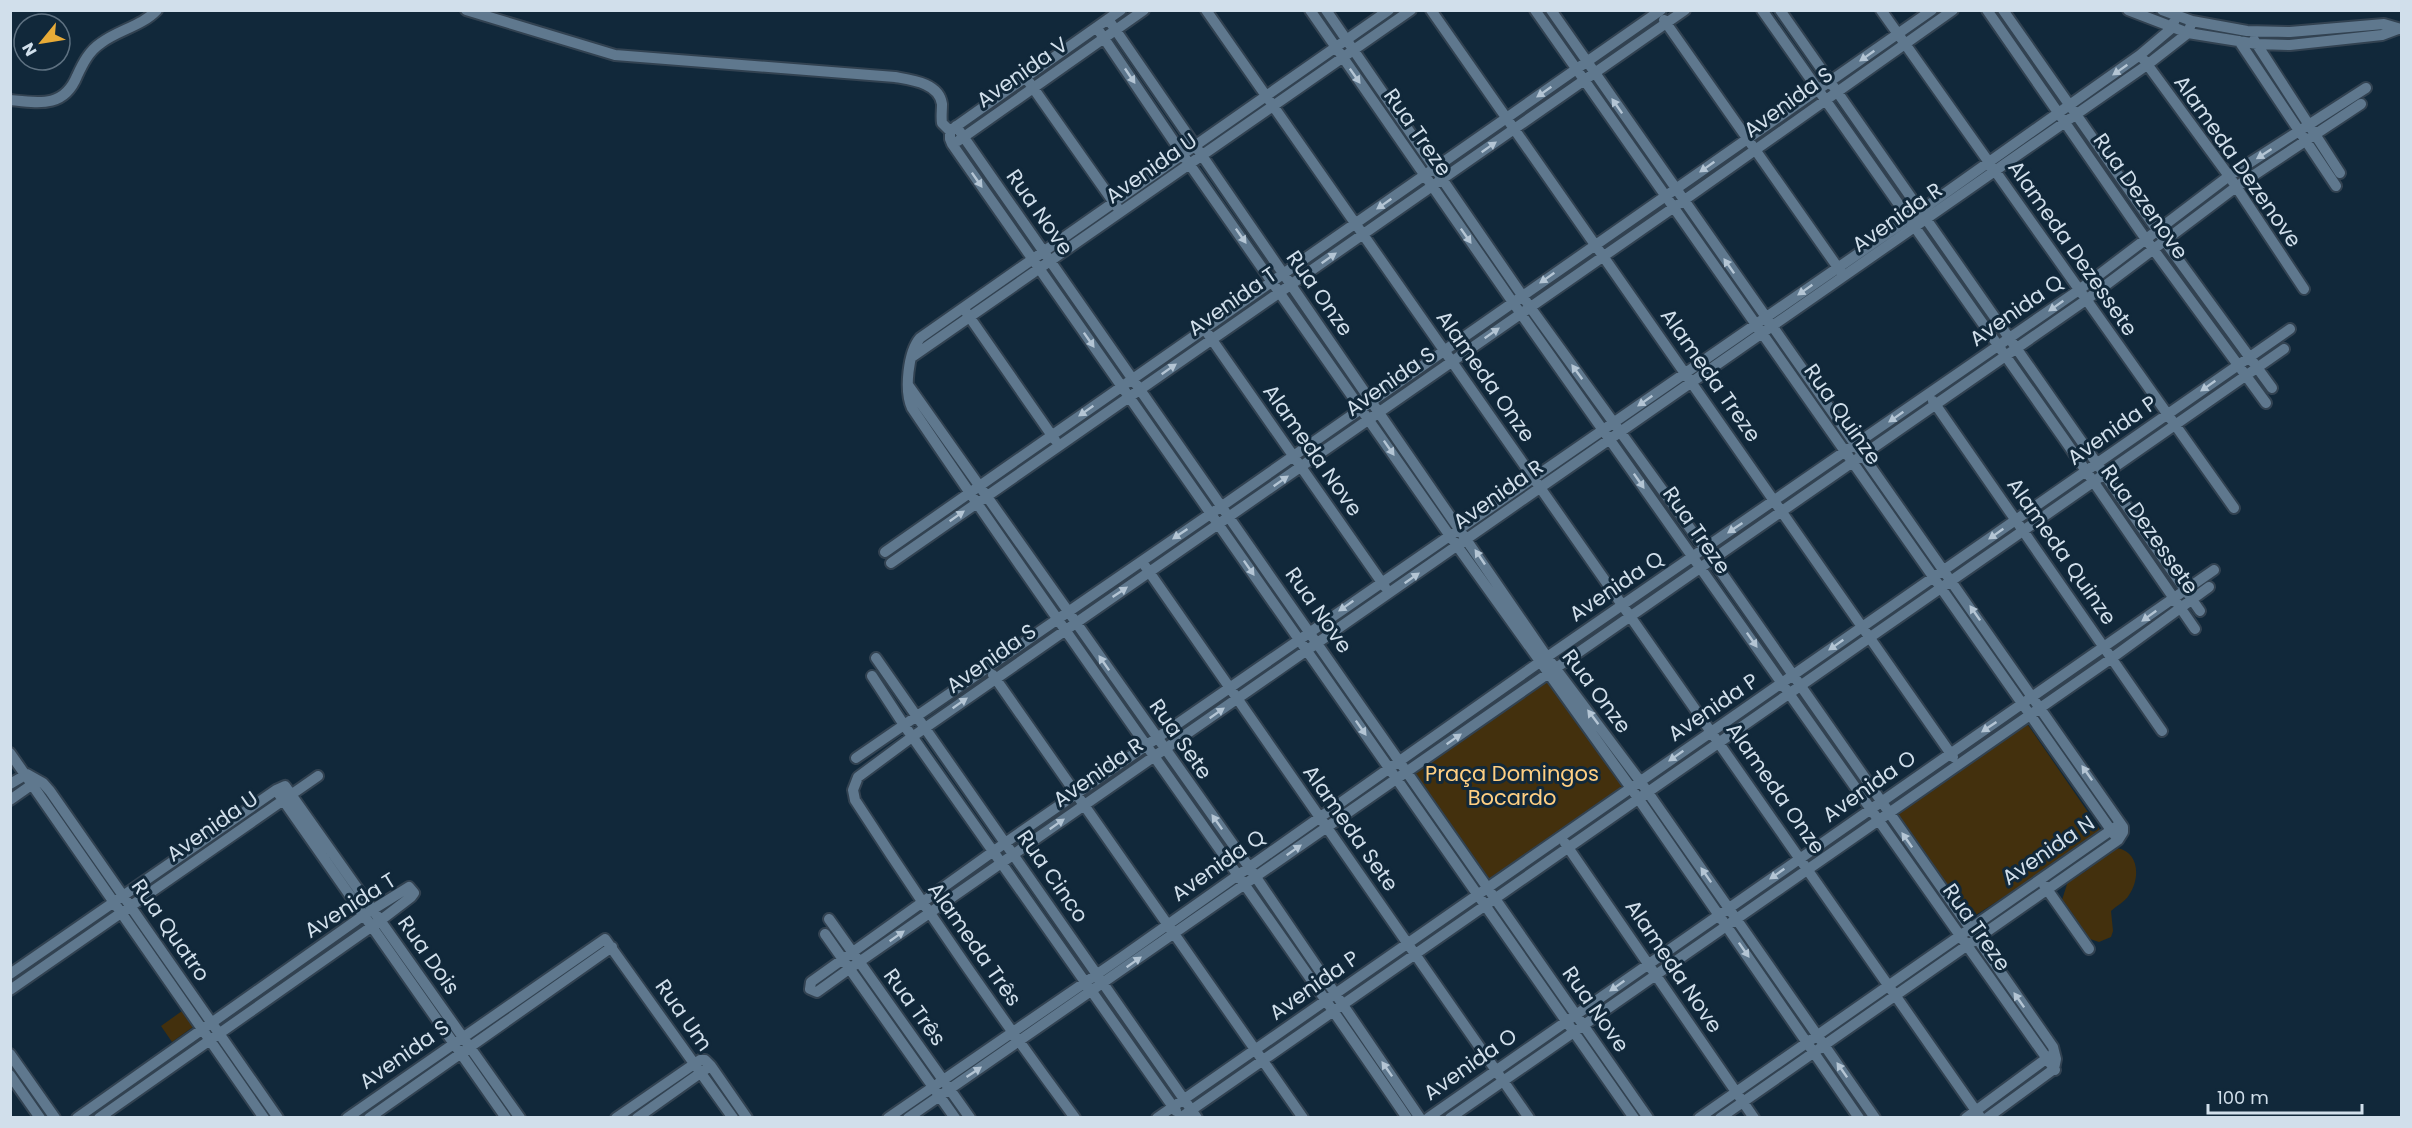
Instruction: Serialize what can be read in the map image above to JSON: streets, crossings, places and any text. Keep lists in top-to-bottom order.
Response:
{
  "streets": {
    "street": [
      "Avenida V",
      "Avenida S",
      "Rua Treze",
      "Alameda Dezenove",
      "Avenida U",
      "Rua Dezenove",
      "Rua Nove",
      "Avenida R",
      "Alameda Dezessete",
      "Rua Onze",
      "Avenida T",
      "Avenida Q",
      "Alameda Treze",
      "Alameda Onze",
      "Rua Quinze",
      "Avenida P",
      "Alameda Nove",
      "Rua Dezessete",
      "Alameda Quinze",
      "Rua Sete",
      "Avenida O",
      "Alameda Sete",
      "Avenida N",
      "Rua Cinco",
      "Rua Quatro",
      "Alameda Três",
      "Rua Dois",
      "Rua Três",
      "Rua Um"
    ]
  },
  "crossings": [
    ["Avenida V", "Rua Nove"],
    ["Avenida V", "Rua Onze"],
    ["Avenida S", "Rua Treze"],
    ["Avenida S", "Rua Nove"],
    ["Avenida S", "Alameda Dezessete"],
    ["Avenida S", "Rua Onze"],
    ["Avenida S", "Alameda Treze"],
    ["Avenida S", "Alameda Onze"],
    ["Avenida S", "Rua Quinze"],
    ["Avenida S", "Alameda Nove"],
    ["Avenida S", "Rua Dezessete"],
    ["Avenida S", "Rua Sete"],
    ["Avenida S", "Alameda Sete"],
    ["Avenida S", "Rua Cinco"],
    ["Avenida S", "Alameda Três"],
    ["Avenida S", "Rua Dois"],
    ["Avenida S", "Rua Um"],
    ["Rua Treze", "Avenida U"],
    ["Rua Treze", "Avenida R"],
    ["Rua Treze", "Avenida T"],
    ["Rua Treze", "Avenida Q"],
    ["Rua Treze", "Avenida P"],
    ["Rua Treze", "Avenida O"],
    ["Rua Treze", "Avenida N"],
    ["Alameda Dezenove", "Avenida R"],
    ["Alameda Dezenove", "Avenida Q"],
    ["Avenida U", "Rua Nove"],
    ["Avenida U", "Rua Onze"],
    ["Avenida U", "Alameda Onze"],
    ["Avenida U", "Rua Sete"],
    ["Avenida U", "Rua Quatro"],
    ["Avenida U", "Rua Dois"],
    ["Rua Dezenove", "Avenida R"],
    ["Rua Dezenove", "Avenida Q"],
    ["Rua Dezenove", "Avenida P"],
    ["Rua Nove", "Avenida R"],
    ["Rua Nove", "Avenida T"],
    ["Rua Nove", "Avenida Q"],
    ["Rua Nove", "Avenida P"],
    ["Rua Nove", "Avenida O"],
    ["Avenida R", "Alameda Dezessete"],
    ["Avenida R", "Rua Onze"],
    ["Avenida R", "Alameda Treze"],
    ["Avenida R", "Alameda Onze"],
    ["Avenida R", "Rua Quinze"],
    ["Avenida R", "Alameda Nove"],
    ["Avenida R", "Rua Dezessete"],
    ["Avenida R", "Rua Sete"],
    ["Avenida R", "Alameda Sete"],
    ["Avenida R", "Rua Cinco"],
    ["Avenida R", "Alameda Três"],
    ["Avenida R", "Rua Três"],
    ["Alameda Dezessete", "Avenida Q"],
    ["Alameda Dezessete", "Avenida P"],
    ["Rua Onze", "Avenida T"],
    ["Rua Onze", "Avenida Q"],
    ["Rua Onze", "Avenida P"],
    ["Rua Onze", "Avenida O"],
    ["Rua Onze", "Avenida N"],
    ["Avenida T", "Alameda Treze"],
    ["Avenida T", "Alameda Onze"],
    ["Avenida T", "Rua Quinze"],
    ["Avenida T", "Alameda Nove"],
    ["Avenida T", "Rua Sete"],
    ["Avenida T", "Rua Quatro"],
    ["Avenida T", "Rua Dois"],
    ["Avenida Q", "Alameda Treze"],
    ["Avenida Q", "Alameda Onze"],
    ["Avenida Q", "Rua Quinze"],
    ["Avenida Q", "Rua Dezessete"],
    ["Avenida Q", "Alameda Quinze"],
    ["Avenida Q", "Rua Sete"],
    ["Avenida Q", "Alameda Sete"],
    ["Avenida Q", "Rua Cinco"],
    ["Avenida Q", "Alameda Três"],
    ["Avenida Q", "Rua Três"],
    ["Alameda Treze", "Avenida P"],
    ["Alameda Treze", "Avenida O"],
    ["Alameda Onze", "Avenida P"],
    ["Alameda Onze", "Avenida O"],
    ["Alameda Onze", "Avenida N"],
    ["Rua Quinze", "Avenida P"],
    ["Rua Quinze", "Avenida O"],
    ["Rua Quinze", "Avenida N"],
    ["Avenida P", "Alameda Nove"],
    ["Avenida P", "Rua Dezessete"],
    ["Avenida P", "Alameda Quinze"],
    ["Avenida P", "Rua Sete"],
    ["Avenida P", "Alameda Sete"],
    ["Avenida P", "Rua Cinco"],
    ["Alameda Nove", "Avenida O"],
    ["Alameda Nove", "Avenida N"],
    ["Rua Dezessete", "Avenida O"],
    ["Alameda Quinze", "Avenida O"],
    ["Avenida O", "Alameda Sete"]
  ],
  "parks": ["Praça Domingos Bocardo"],
  "scale_bar": "100 m",
  "north": "bottom left"
}
